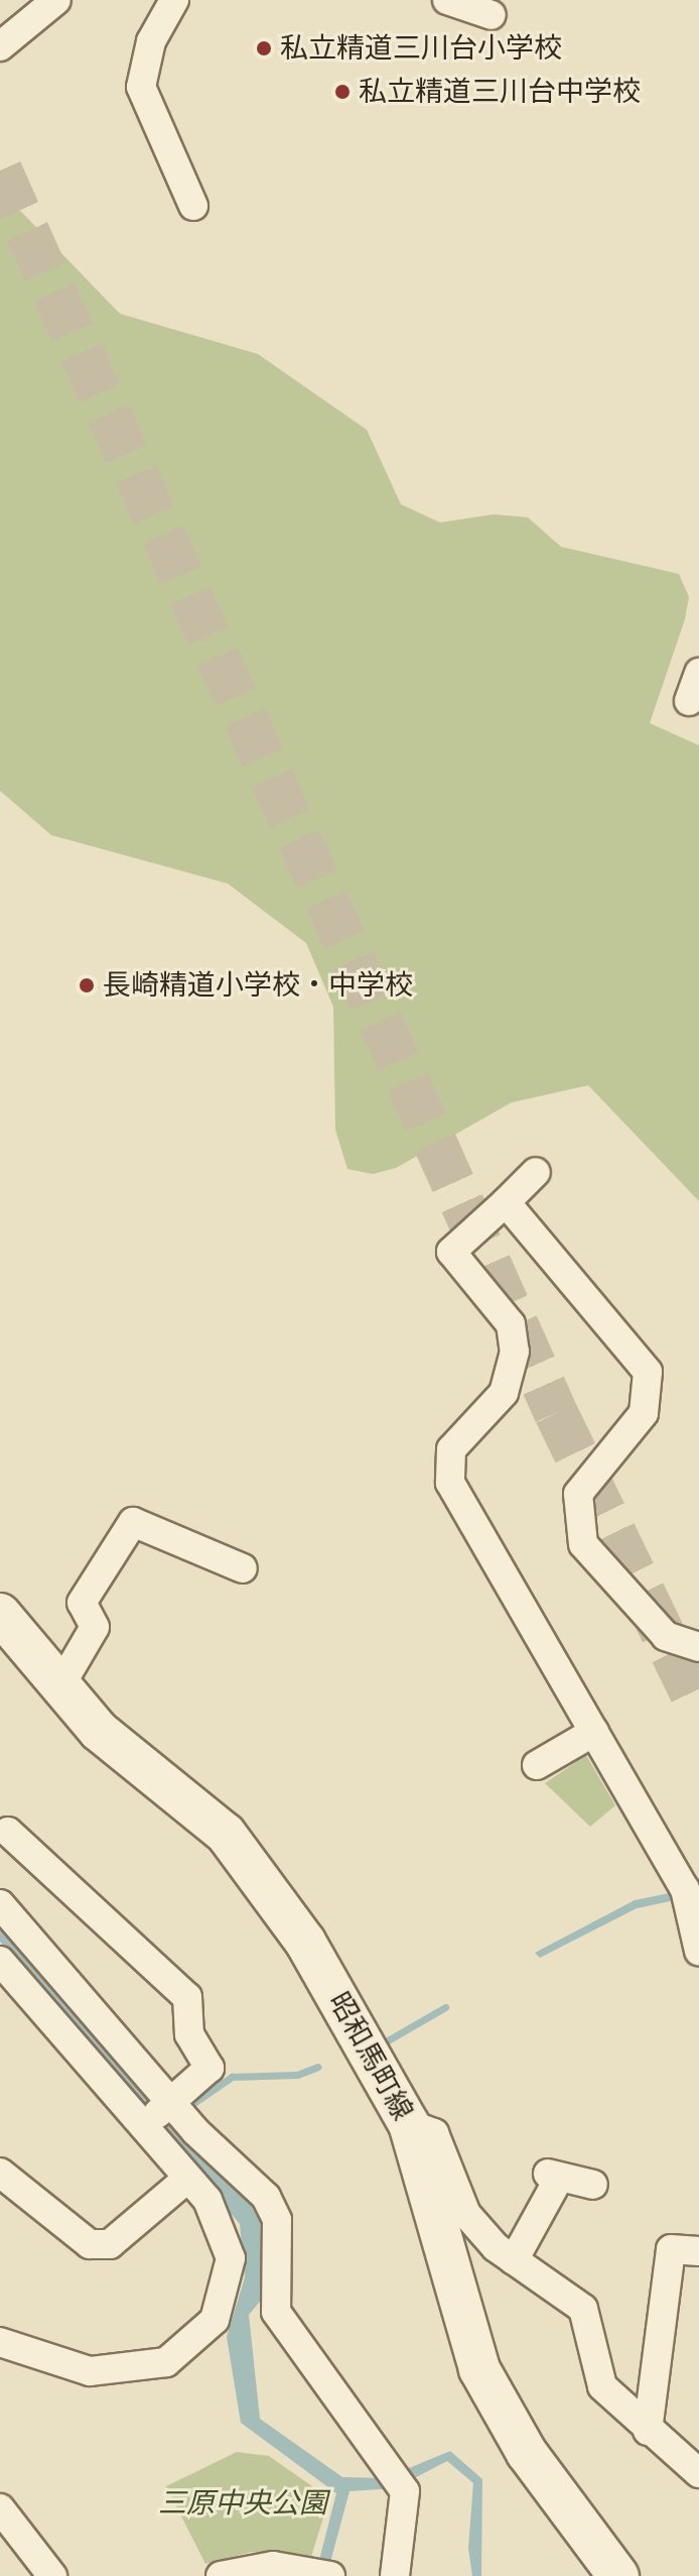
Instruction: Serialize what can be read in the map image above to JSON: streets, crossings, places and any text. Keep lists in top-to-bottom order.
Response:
{
  "streets": {
    "main road": ["昭和馬町線"]
  },
  "parks": ["三原中央公園"],
  "places": ["私立精道三川台小学校", "私立精道三川台中学校", "長崎精道小学校・中学校"]
}
